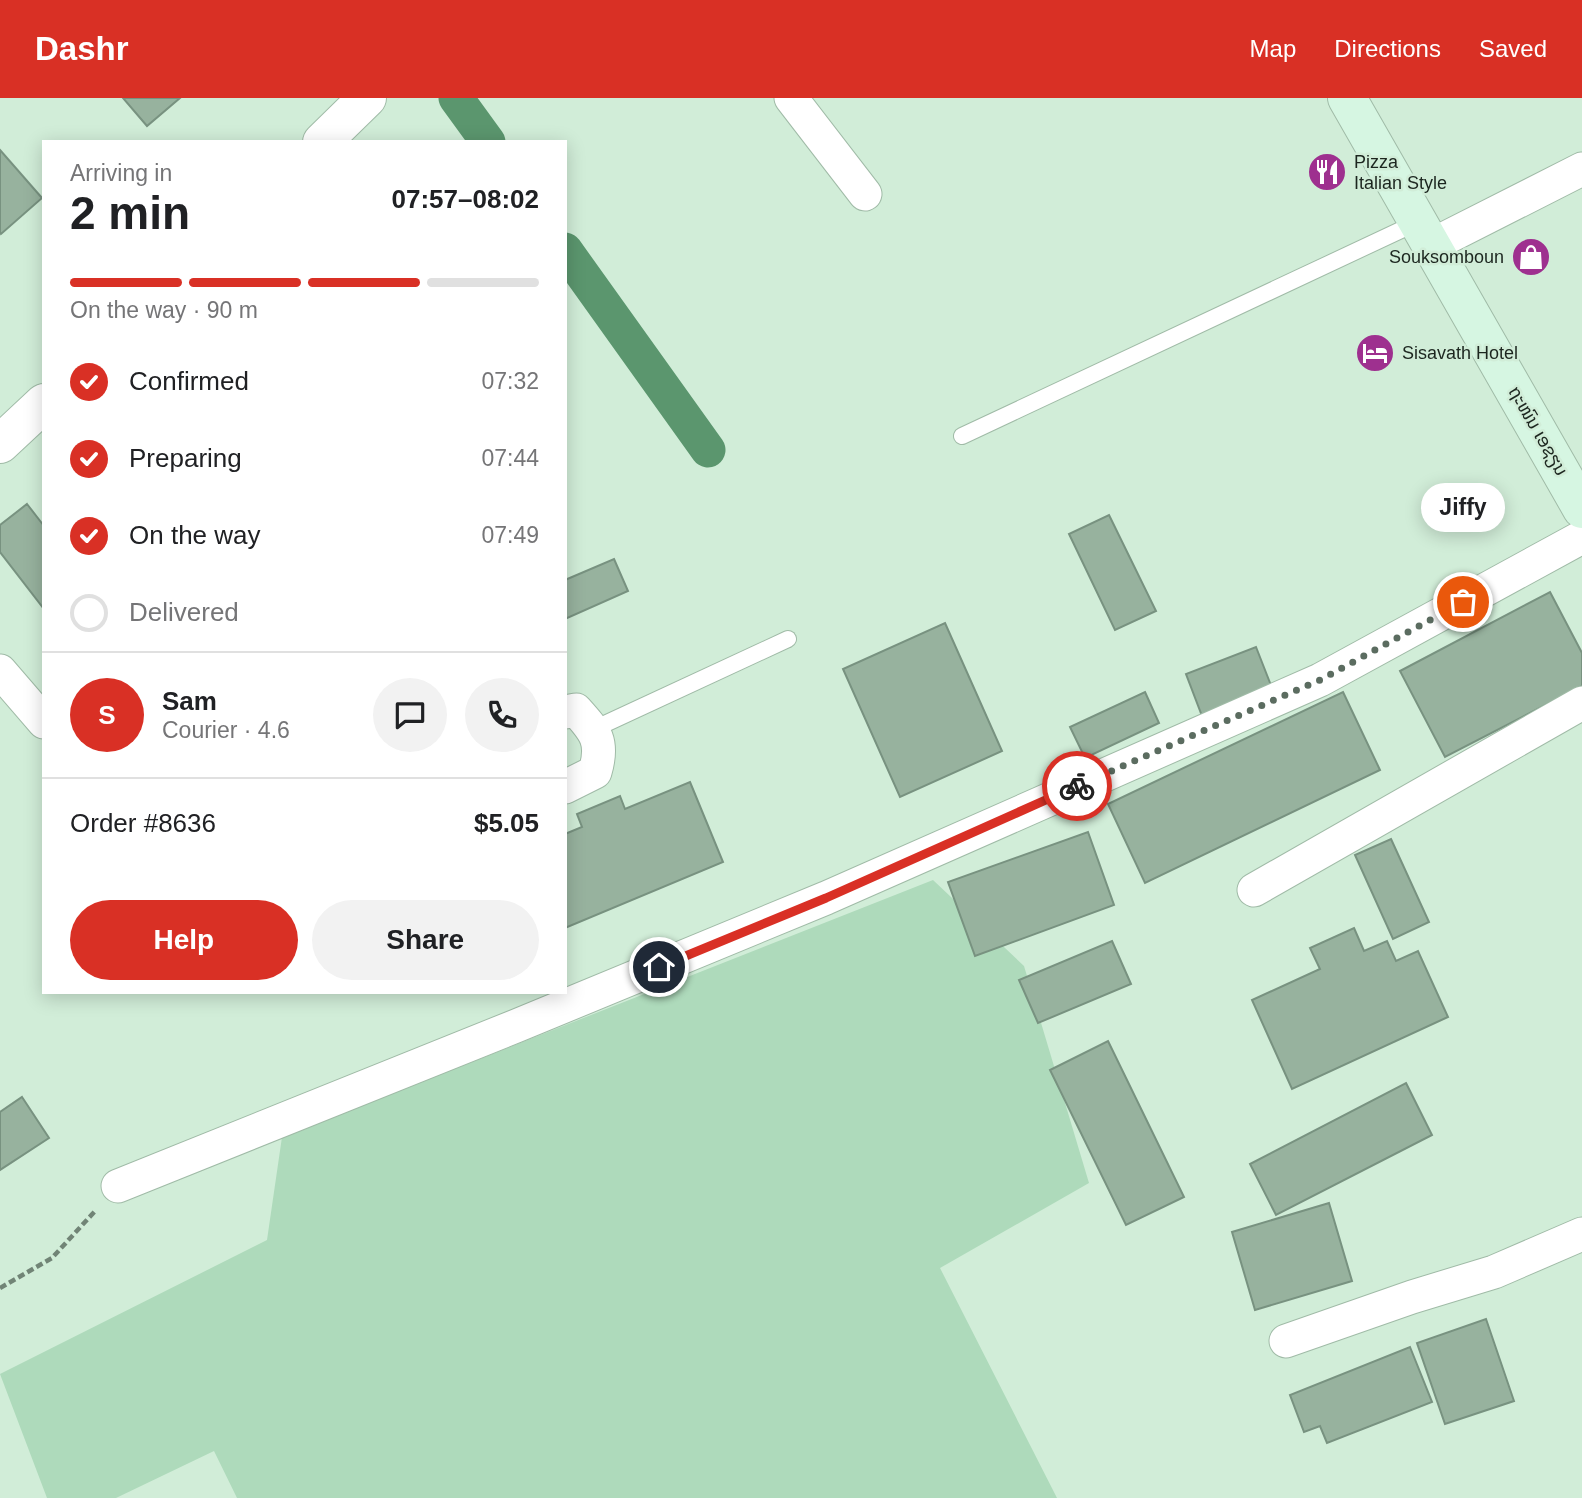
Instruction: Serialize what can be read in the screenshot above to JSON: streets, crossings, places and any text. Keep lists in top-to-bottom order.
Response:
{
  "streets": {
    "main road": ["ຖະໜົນ ເອຊຽນ"]
  },
  "places": {
    "restaurant": ["Pizza Italian Style"],
    "shop": ["Souksomboun"],
    "hotel": ["Sisavath Hotel"],
    "other": ["Jiffy"]
  },
  "page": {
    "header": "Dashr",
    "nav": ["Map", "Directions", "Saved"],
    "heading": ["2 min", "Arriving in", "07:57–08:02"],
    "panel": [
      "Sam",
      "Courier · 4.6",
      "Order #8636",
      "$5.05"
    ],
    "bar": "On the way · 90 m",
    "list": [
      ["Confirmed", "07:32"],
      ["Preparing", "07:44"],
      ["On the way", "07:49"],
      "Delivered"
    ],
    "bubble": "Jiffy",
    "round": "S",
    "buttons": ["Help", "Share"]
  }
}
